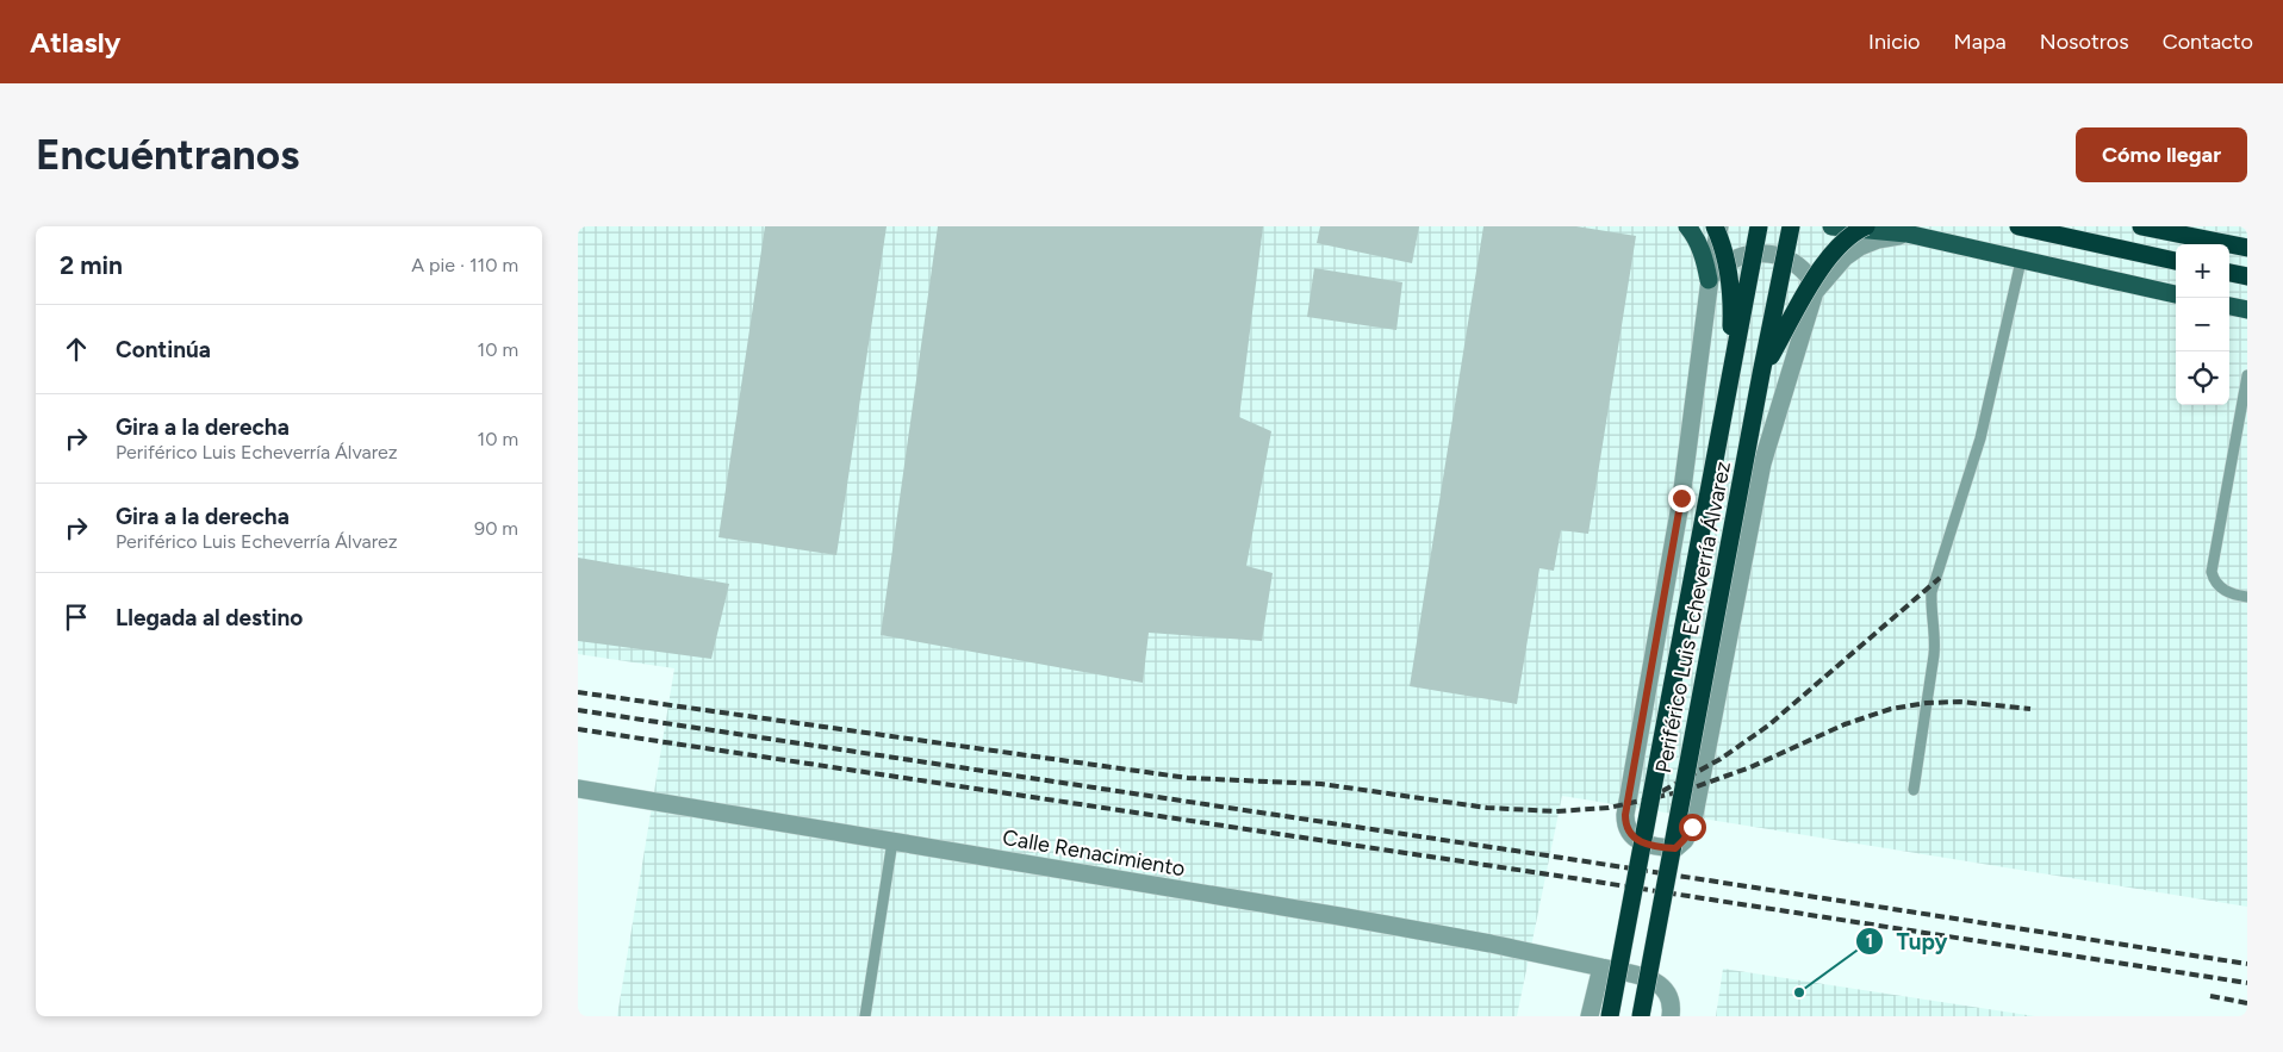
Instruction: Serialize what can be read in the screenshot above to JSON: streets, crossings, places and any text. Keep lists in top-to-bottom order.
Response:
{
  "streets": {
    "highway": ["Periférico Luis Echeverría Álvarez"],
    "street": ["Calle Renacimiento"]
  },
  "places": ["Tupy"],
  "page": {
    "header": "Atlasly",
    "nav": [
      "Inicio",
      "Mapa",
      "Nosotros",
      "Contacto"
    ],
    "buttons": "Cómo llegar",
    "title": "Encuéntranos",
    "heading": ["2 min", "A pie · 110 m"],
    "map_buttons": ["+", "−"],
    "list": [
      ["Continúa", "10 m"],
      ["Gira a la derecha", "Periférico Luis Echeverría Álvarez", "10 m"],
      ["Gira a la derecha", "Periférico Luis Echeverría Álvarez", "90 m"],
      "Llegada al destino"
    ]
  }
}
